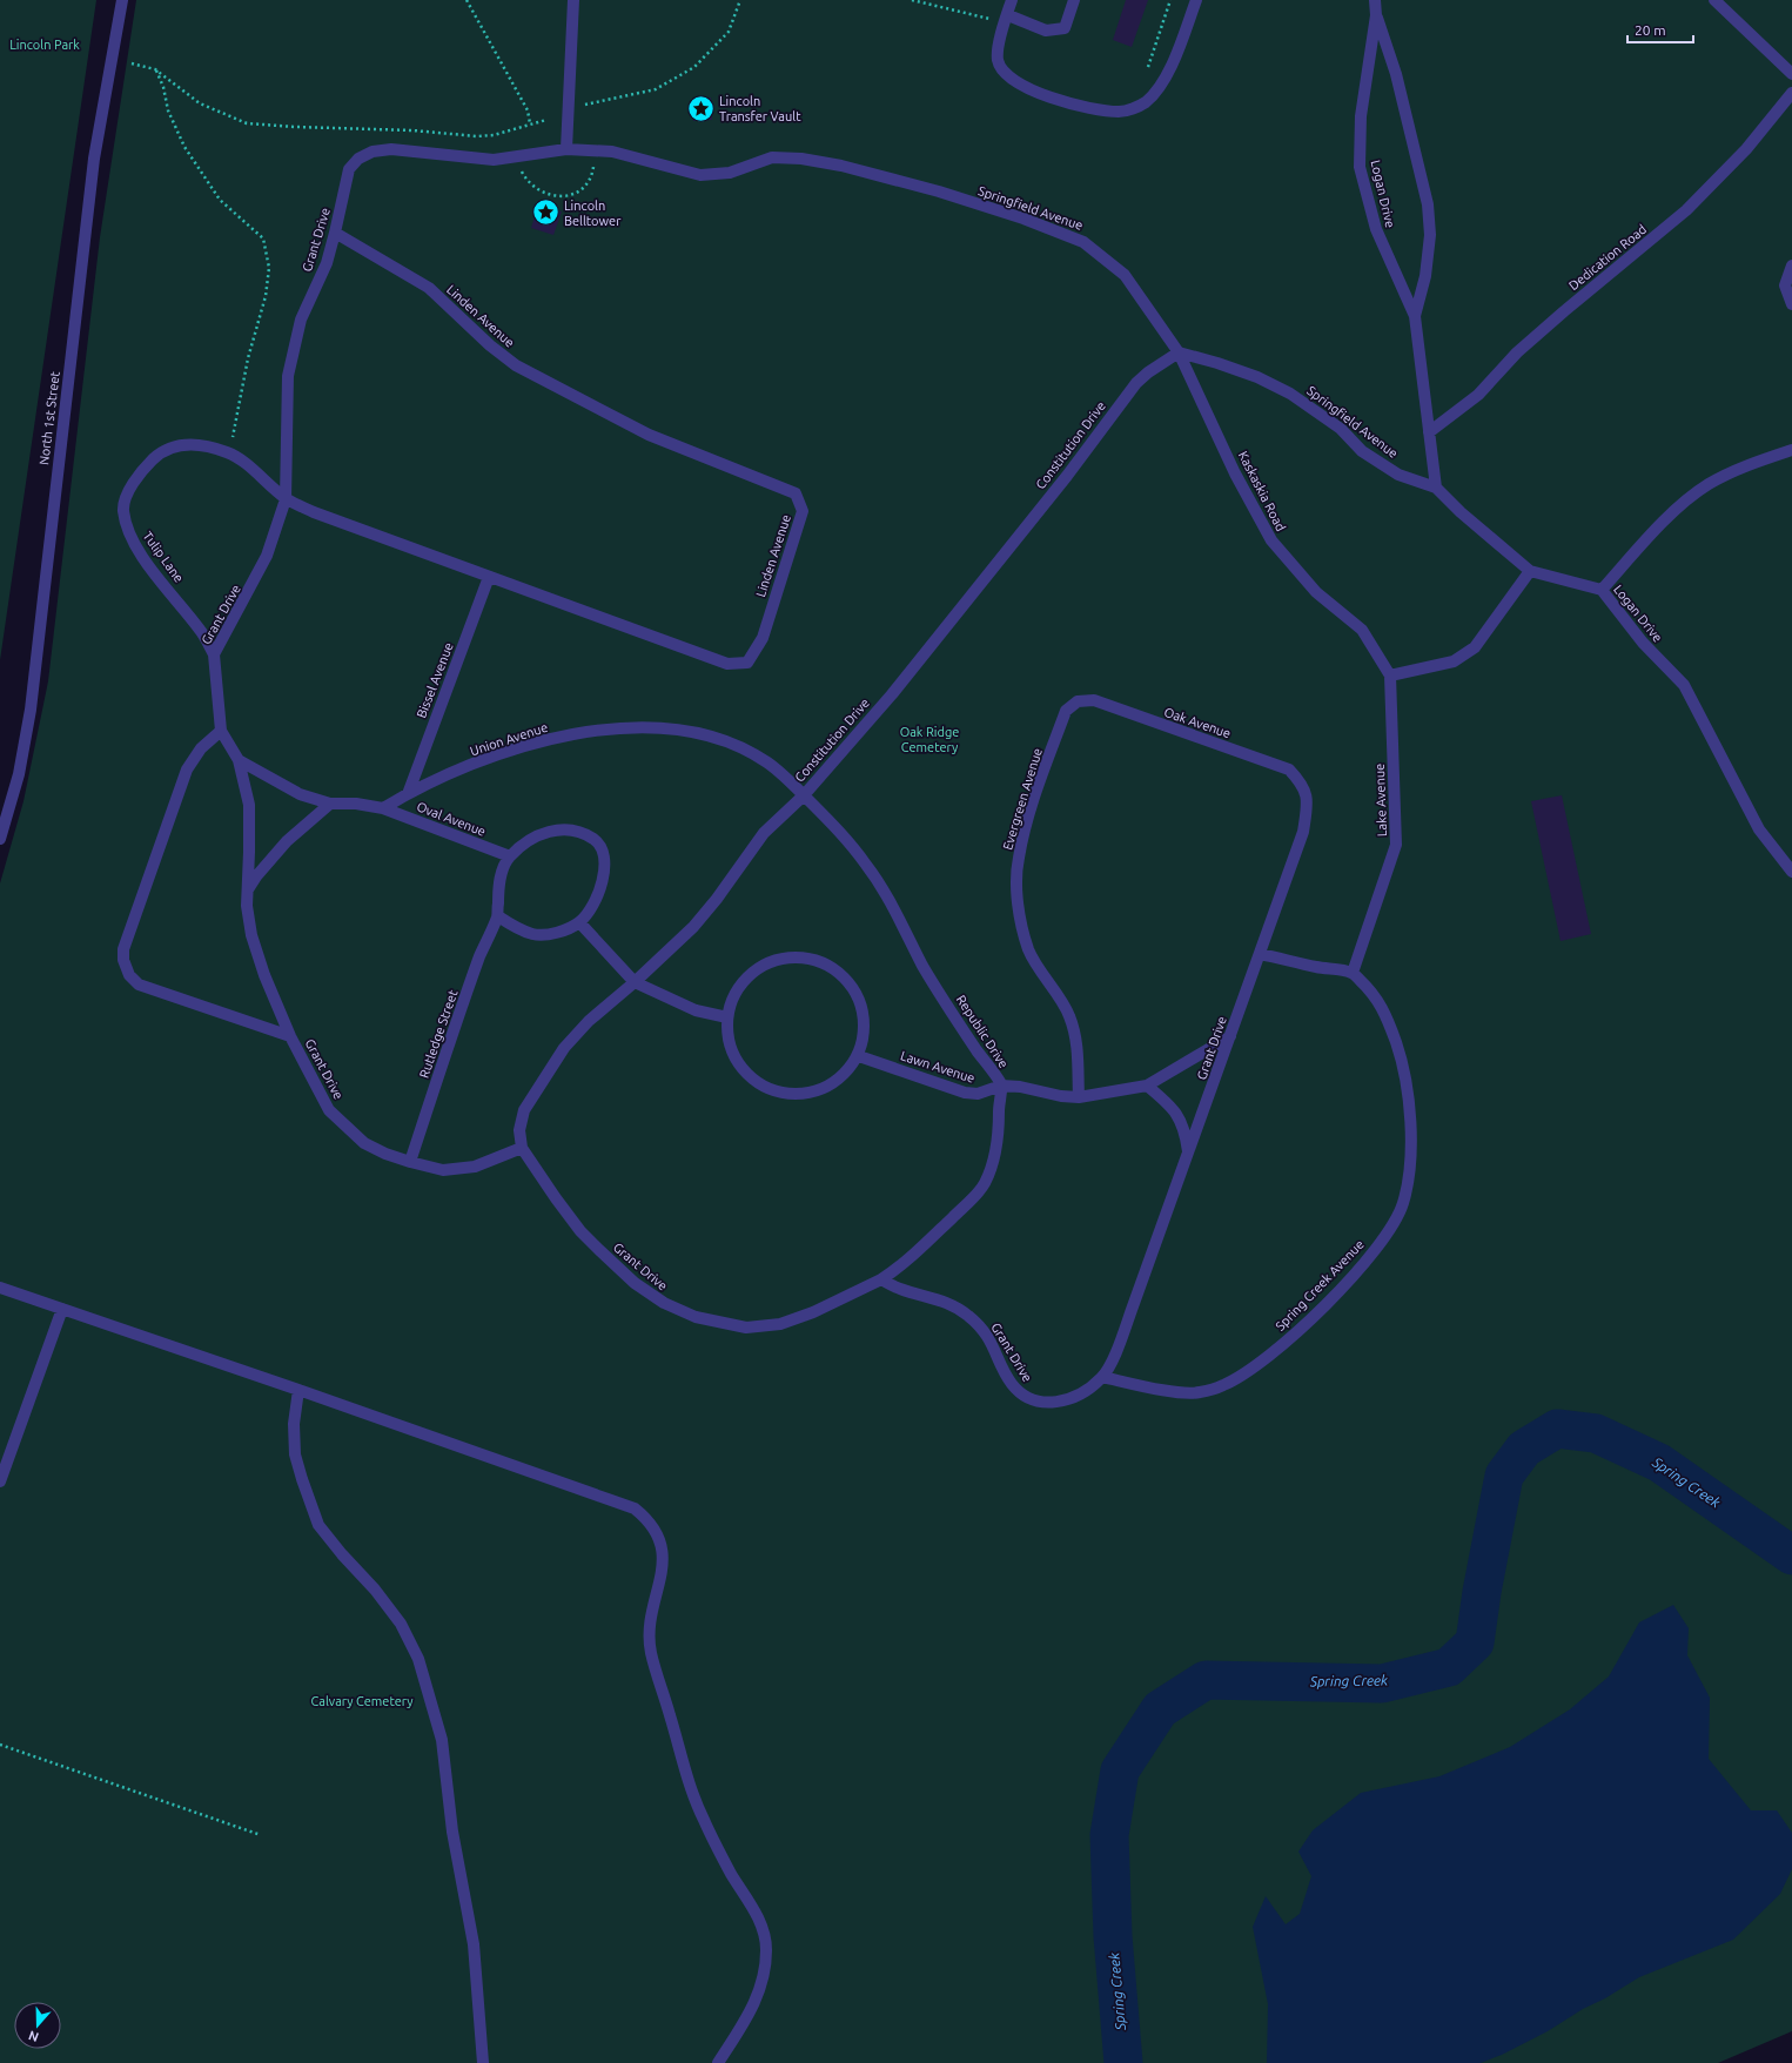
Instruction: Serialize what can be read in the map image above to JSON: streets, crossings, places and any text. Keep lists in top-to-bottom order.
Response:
{
  "streets": {
    "street": [
      "Logan Drive",
      "Springfield Avenue",
      "Grant Drive",
      "Dedication Road",
      "Linden Avenue",
      "North 1st Street",
      "Constitution Drive",
      "Kaskaskia Road",
      "Tulip Lane",
      "Bissel Avenue",
      "Oak Avenue",
      "Union Avenue",
      "Evergreen Avenue",
      "Lake Avenue",
      "Oval Avenue",
      "Republic Drive",
      "Rutledge Street",
      "Lawn Avenue",
      "Spring Creek Avenue"
    ]
  },
  "crossings": [
    ["Logan Drive", "Springfield Avenue"],
    ["Logan Drive", "Dedication Road"],
    ["Springfield Avenue", "Grant Drive"],
    ["Springfield Avenue", "Constitution Drive"],
    ["Springfield Avenue", "Kaskaskia Road"],
    ["Grant Drive", "Linden Avenue"],
    ["Grant Drive", "Constitution Drive"],
    ["Grant Drive", "Tulip Lane"],
    ["Grant Drive", "Oak Avenue"],
    ["Grant Drive", "Republic Drive"],
    ["Grant Drive", "Rutledge Street"],
    ["Grant Drive", "Lawn Avenue"],
    ["Grant Drive", "Spring Creek Avenue"],
    ["Linden Avenue", "Tulip Lane"],
    ["Linden Avenue", "Bissel Avenue"],
    ["Constitution Drive", "Kaskaskia Road"],
    ["Constitution Drive", "Union Avenue"],
    ["Constitution Drive", "Republic Drive"],
    ["Kaskaskia Road", "Lake Avenue"],
    ["Bissel Avenue", "Union Avenue"],
    ["Oak Avenue", "Evergreen Avenue"],
    ["Union Avenue", "Oval Avenue"],
    ["Union Avenue", "Republic Drive"],
    ["Evergreen Avenue", "Lawn Avenue"],
    ["Lake Avenue", "Spring Creek Avenue"],
    ["Oval Avenue", "Rutledge Street"],
    ["Republic Drive", "Lawn Avenue"]
  ],
  "water": ["Spring Creek"],
  "parks": ["Lincoln Park", "Oak Ridge Cemetery", "Calvary Cemetery"],
  "places": {
    "place": ["Lincoln Transfer Vault", "Lincoln Belltower"]
  },
  "scale_bar": "20 m",
  "north": "bottom"
}
